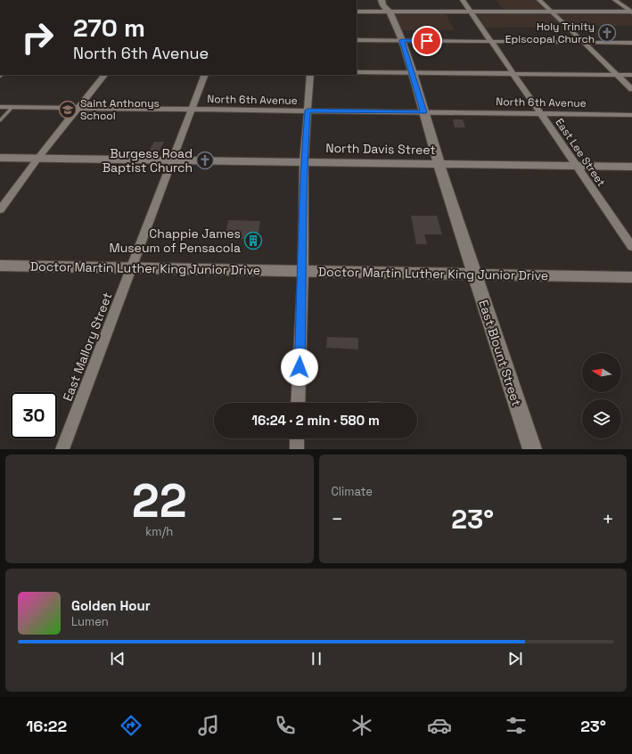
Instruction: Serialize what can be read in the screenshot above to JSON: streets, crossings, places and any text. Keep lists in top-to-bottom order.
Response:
{
  "streets": {
    "main road": ["North Davis Street", "Doctor Martin Luther King Junior Drive", "East Blount Street"],
    "street": ["North 6th Avenue", "East Lee Street", "East Mallory Street"]
  },
  "crossings": [
    ["North 6th Avenue", "East Lee Street"],
    ["North 6th Avenue", "East Mallory Street"],
    ["North 6th Avenue", "East Blount Street"],
    ["North Davis Street", "East Lee Street"],
    ["North Davis Street", "East Mallory Street"],
    ["North Davis Street", "East Blount Street"],
    ["Doctor Martin Luther King Junior Drive", "East Mallory Street"],
    ["Doctor Martin Luther King Junior Drive", "East Blount Street"]
  ],
  "places": {
    "church": ["Holy Trinity Episcopal Church", "Burgess Road Baptist Church"],
    "school or university": ["Saint Anthonys School"],
    "building": ["Chappie James Museum of Pensacola"]
  },
  "north": "left",
  "page": {
    "turn": ["270 m", "North 6th Avenue"],
    "limit": "30",
    "trip": "16:24 · 2 min · 580 m",
    "tile": [
      ["22", "km/h"],
      "Climate"
    ],
    "heat": ["−", "23°", "+"],
    "song": ["Golden Hour", "Lumen"],
    "tabs": ["16:22", "23°"]
  }
}
